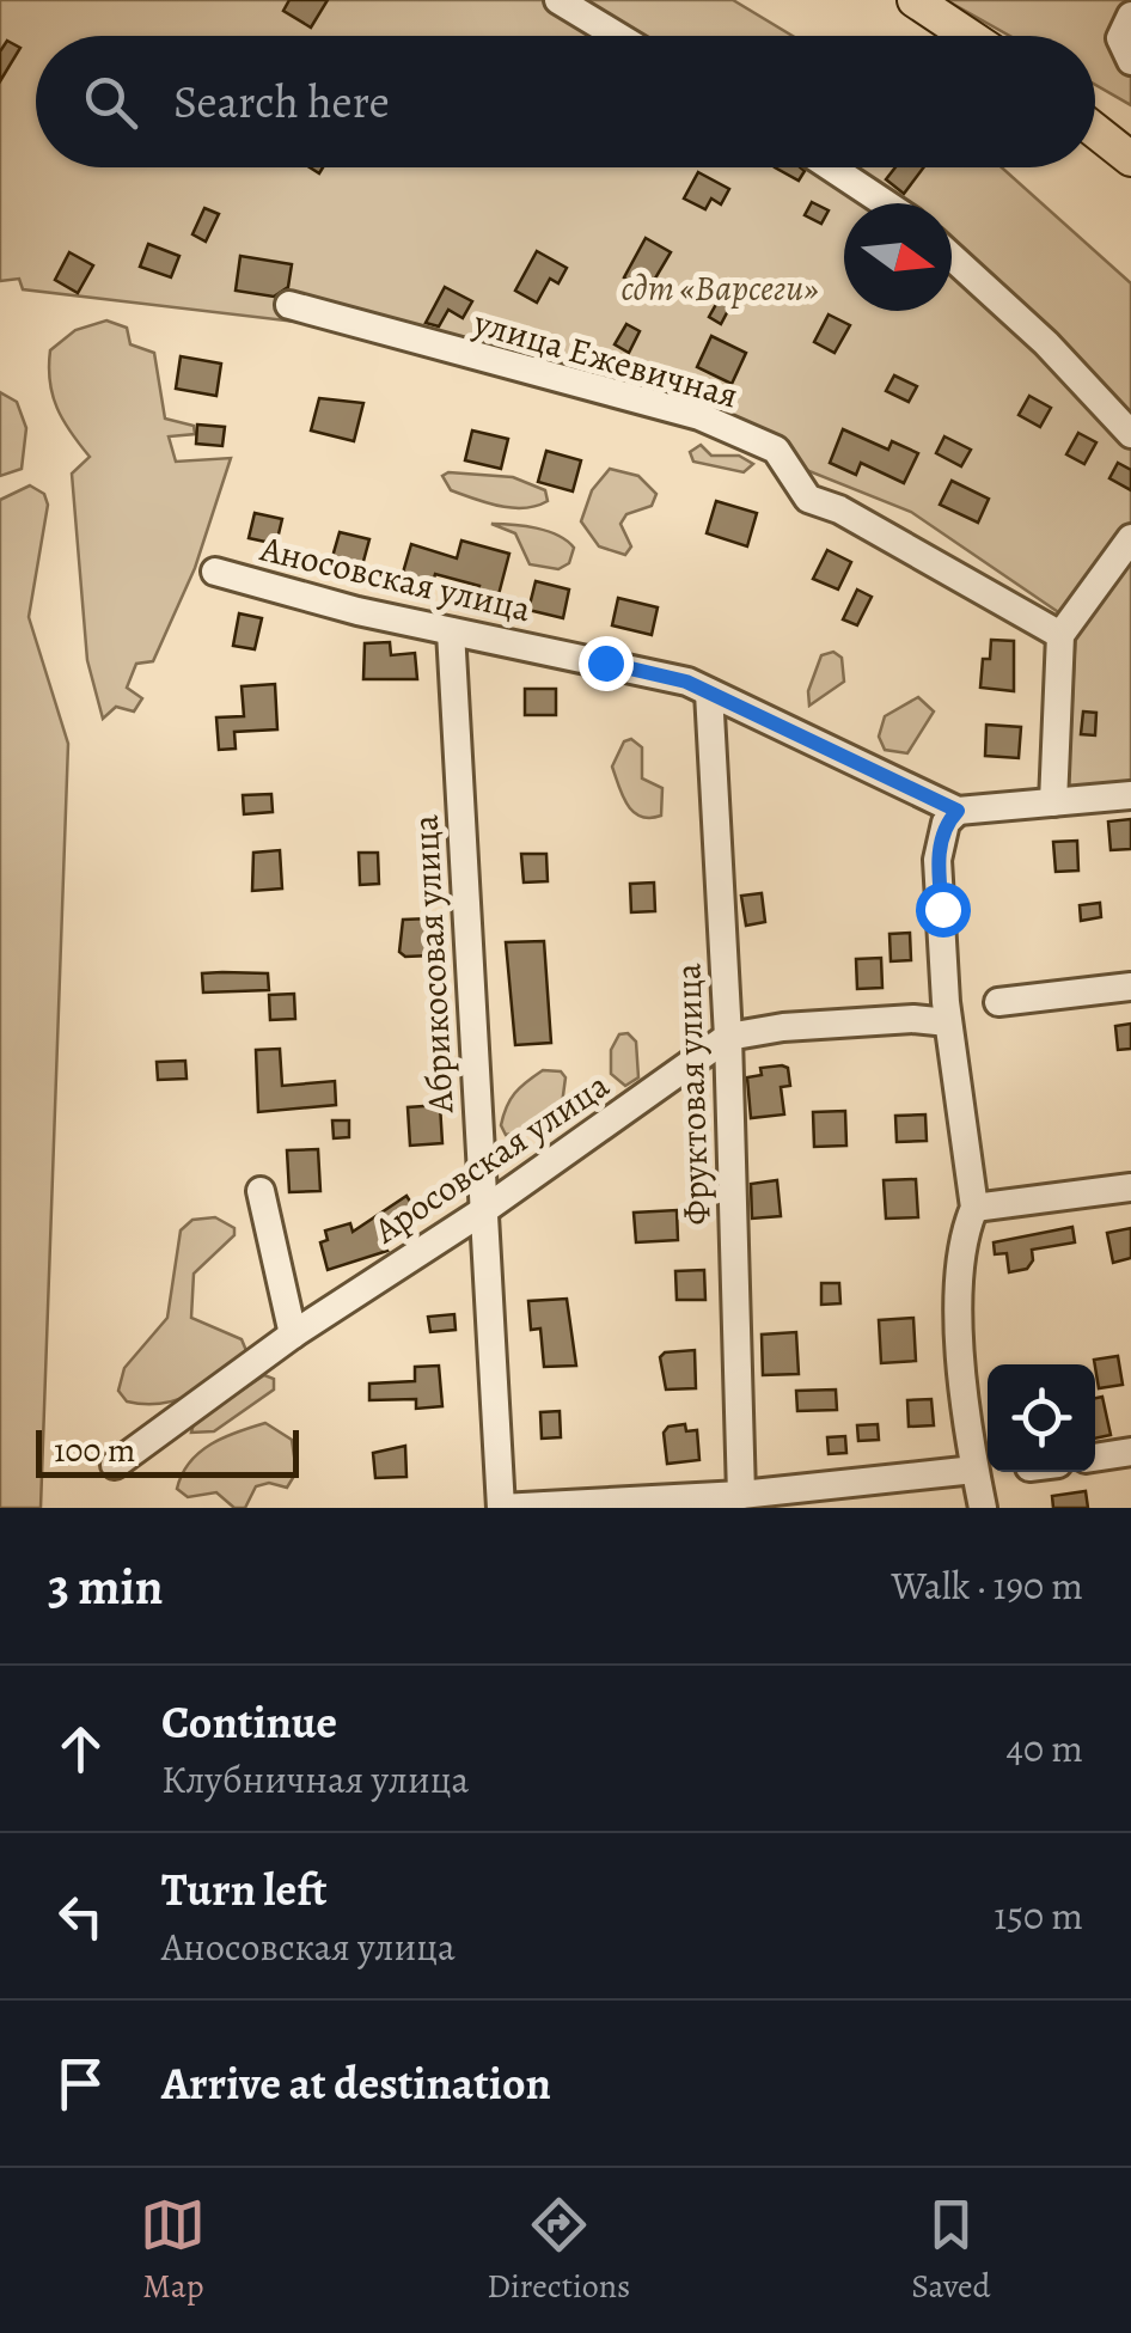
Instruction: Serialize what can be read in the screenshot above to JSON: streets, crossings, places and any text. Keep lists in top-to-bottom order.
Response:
{
  "streets": {
    "street": [
      "улица Ежевичная",
      "Аносовская улица",
      "Абрикосовая улица",
      "Фруктовая улица",
      "Аросовская улица"
    ]
  },
  "crossings": [
    ["Аносовская улица", "Абрикосовая улица"],
    ["Аносовская улица", "Фруктовая улица"],
    ["Абрикосовая улица", "Аросовская улица"],
    ["Фруктовая улица", "Аросовская улица"]
  ],
  "parks": ["сдт «Варсеги»"],
  "scale_bar": "100 m",
  "north": "right",
  "page": {
    "search": "Search here",
    "scale": "100 m",
    "heading": ["3 min", "Walk · 190 m"],
    "list": [
      ["Continue", "Клубничная улица", "40 m"],
      ["Turn left", "Аносовская улица", "150 m"],
      "Arrive at destination"
    ],
    "nav": ["Map", "Directions", "Saved"]
  }
}
